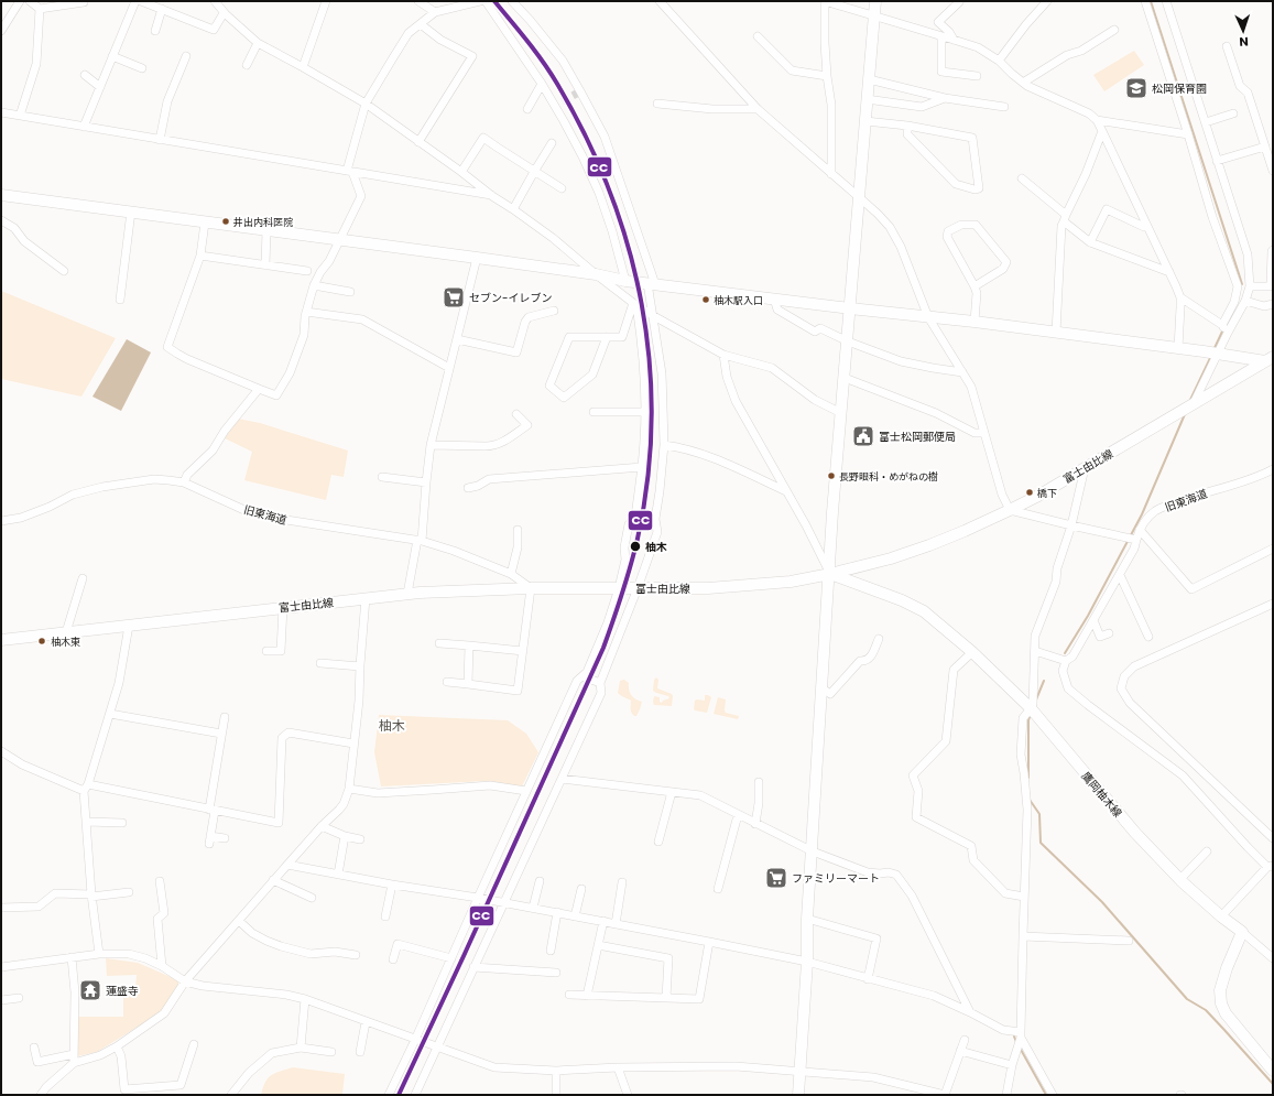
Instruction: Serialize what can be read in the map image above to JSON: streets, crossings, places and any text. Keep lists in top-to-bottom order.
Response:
{
  "streets": {
    "street": ["富士由比線", "旧東海道", "鷹岡柚木線"]
  },
  "crossings": [
    ["富士由比線", "旧東海道"],
    ["富士由比線", "鷹岡柚木線"]
  ],
  "districts": ["柚木"],
  "places": {
    "school or university": ["松岡保育園"],
    "other": [
      "井出内科医院",
      "柚木駅入口",
      "長野眼科・めがねの樹",
      "橋下",
      "柚木",
      "柚木東"
    ],
    "supermarket": ["セブン-イレブン", "ファミリーマート"],
    "public building": ["富士松岡郵便局"],
    "temple": ["蓮盛寺"]
  },
  "lines": ["transit line CC"],
  "north": "bottom"
}
